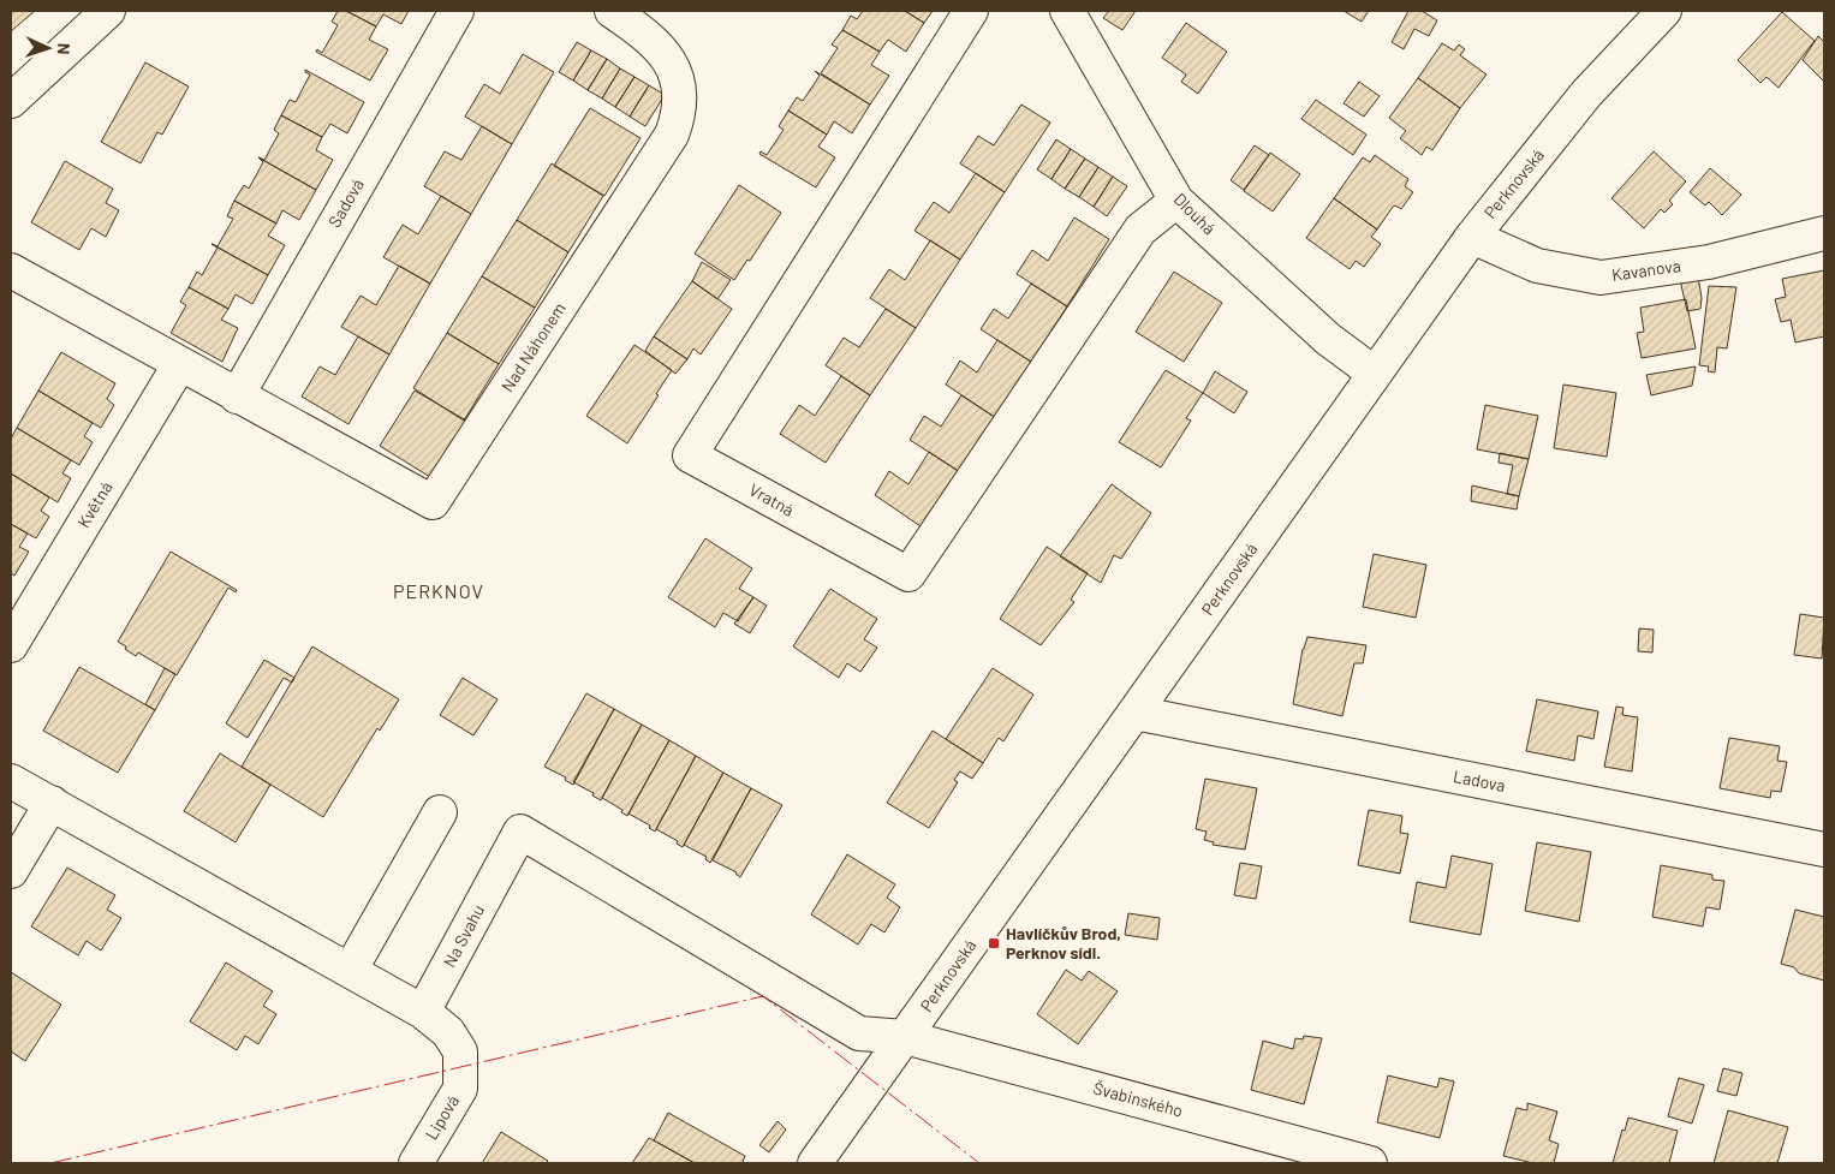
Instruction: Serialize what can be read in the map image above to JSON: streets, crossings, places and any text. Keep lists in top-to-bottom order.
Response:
{
  "streets": {
    "street": [
      "Perknovská",
      "Sadová",
      "Dlouhá",
      "Kavanova",
      "Nad Náhonem",
      "Vratná",
      "Květná",
      "Ladova",
      "Na Svahu",
      "Švabinského",
      "Lipová"
    ]
  },
  "crossings": [
    ["Perknovská", "Dlouhá"],
    ["Perknovská", "Kavanova"],
    ["Perknovská", "Ladova"],
    ["Perknovská", "Na Svahu"],
    ["Perknovská", "Švabinského"],
    ["Sadová", "Nad Náhonem"],
    ["Dlouhá", "Vratná"],
    ["Na Svahu", "Švabinského"],
    ["Na Svahu", "Lipová"]
  ],
  "districts": ["PERKNOV"],
  "places": {
    "transit": ["Havlíčkův Brod, Perknov sídl."]
  },
  "north": "right"
}
